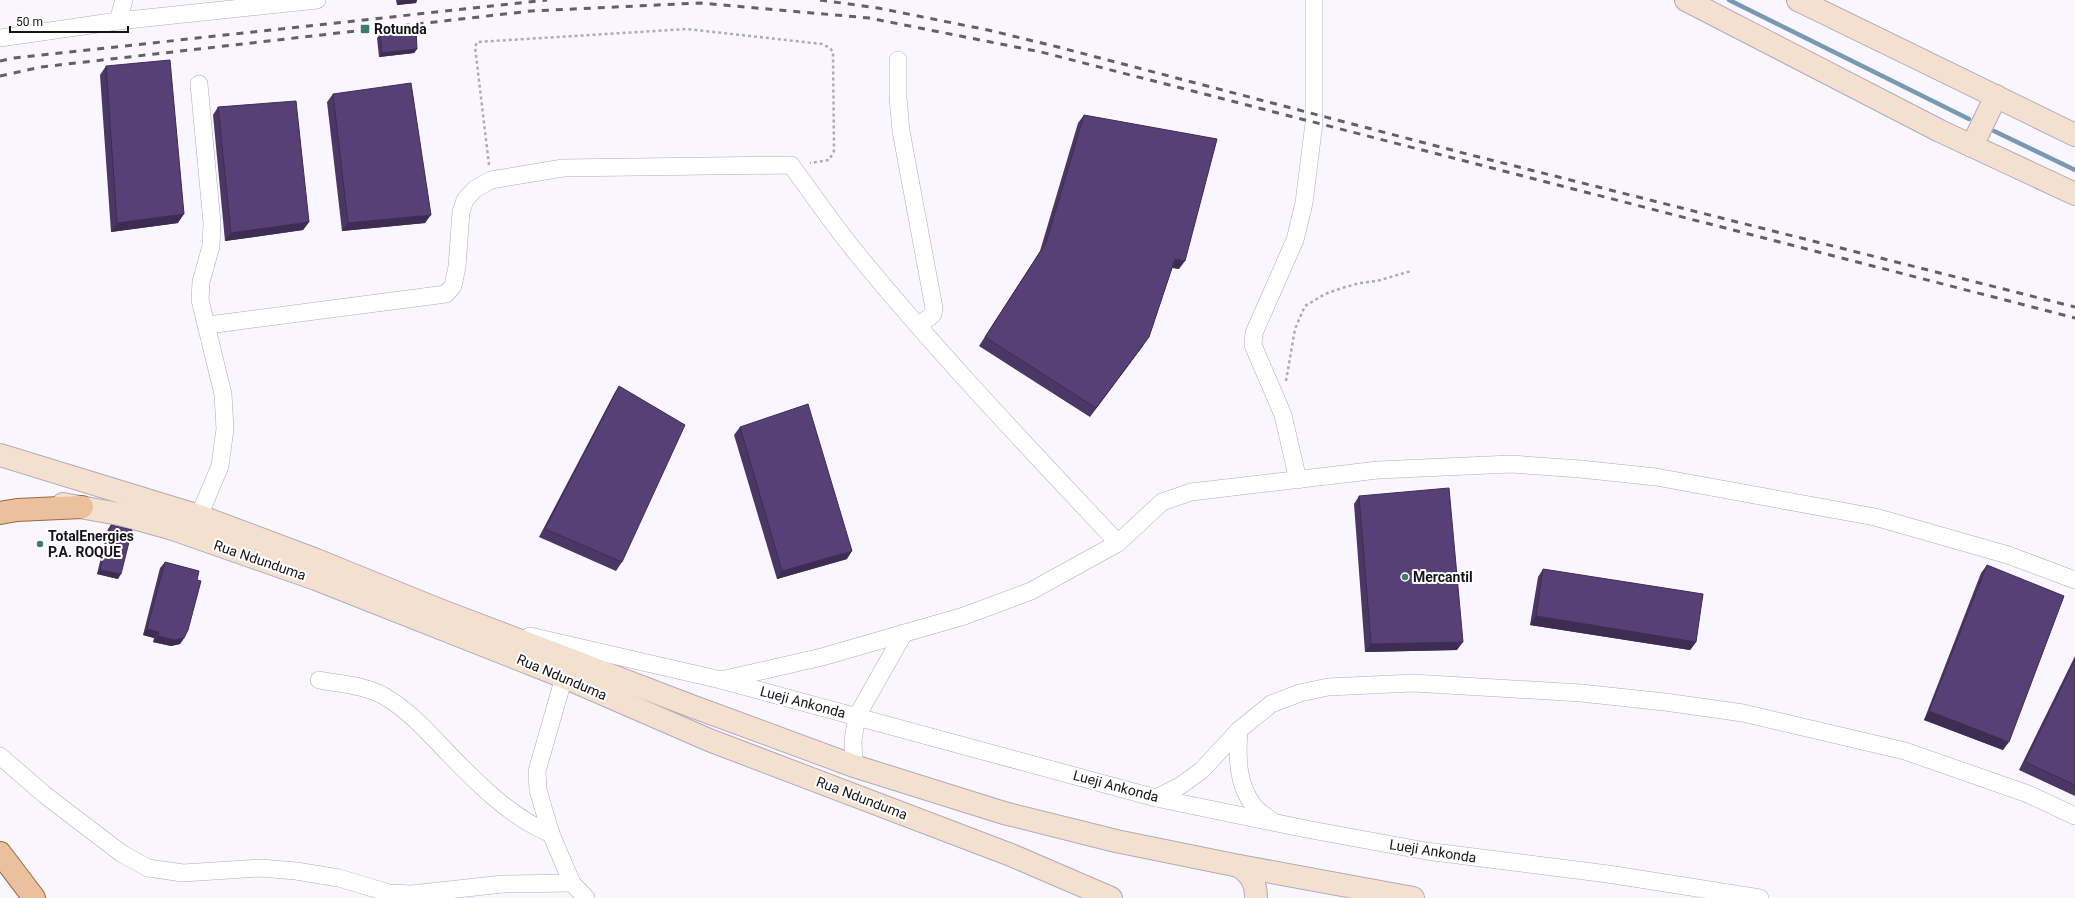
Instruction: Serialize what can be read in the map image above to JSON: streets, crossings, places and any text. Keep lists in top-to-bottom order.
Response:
{
  "streets": {
    "main road": ["Rua Ndunduma"],
    "street": ["Lueji Ankonda"]
  },
  "crossings": [
    ["Rua Ndunduma", "Lueji Ankonda"]
  ],
  "places": {
    "transit": ["Rotunda"],
    "other": ["TotalEnergies P.A. ROQUE", "Mercantil"]
  },
  "scale_bar": "50 m"
}
